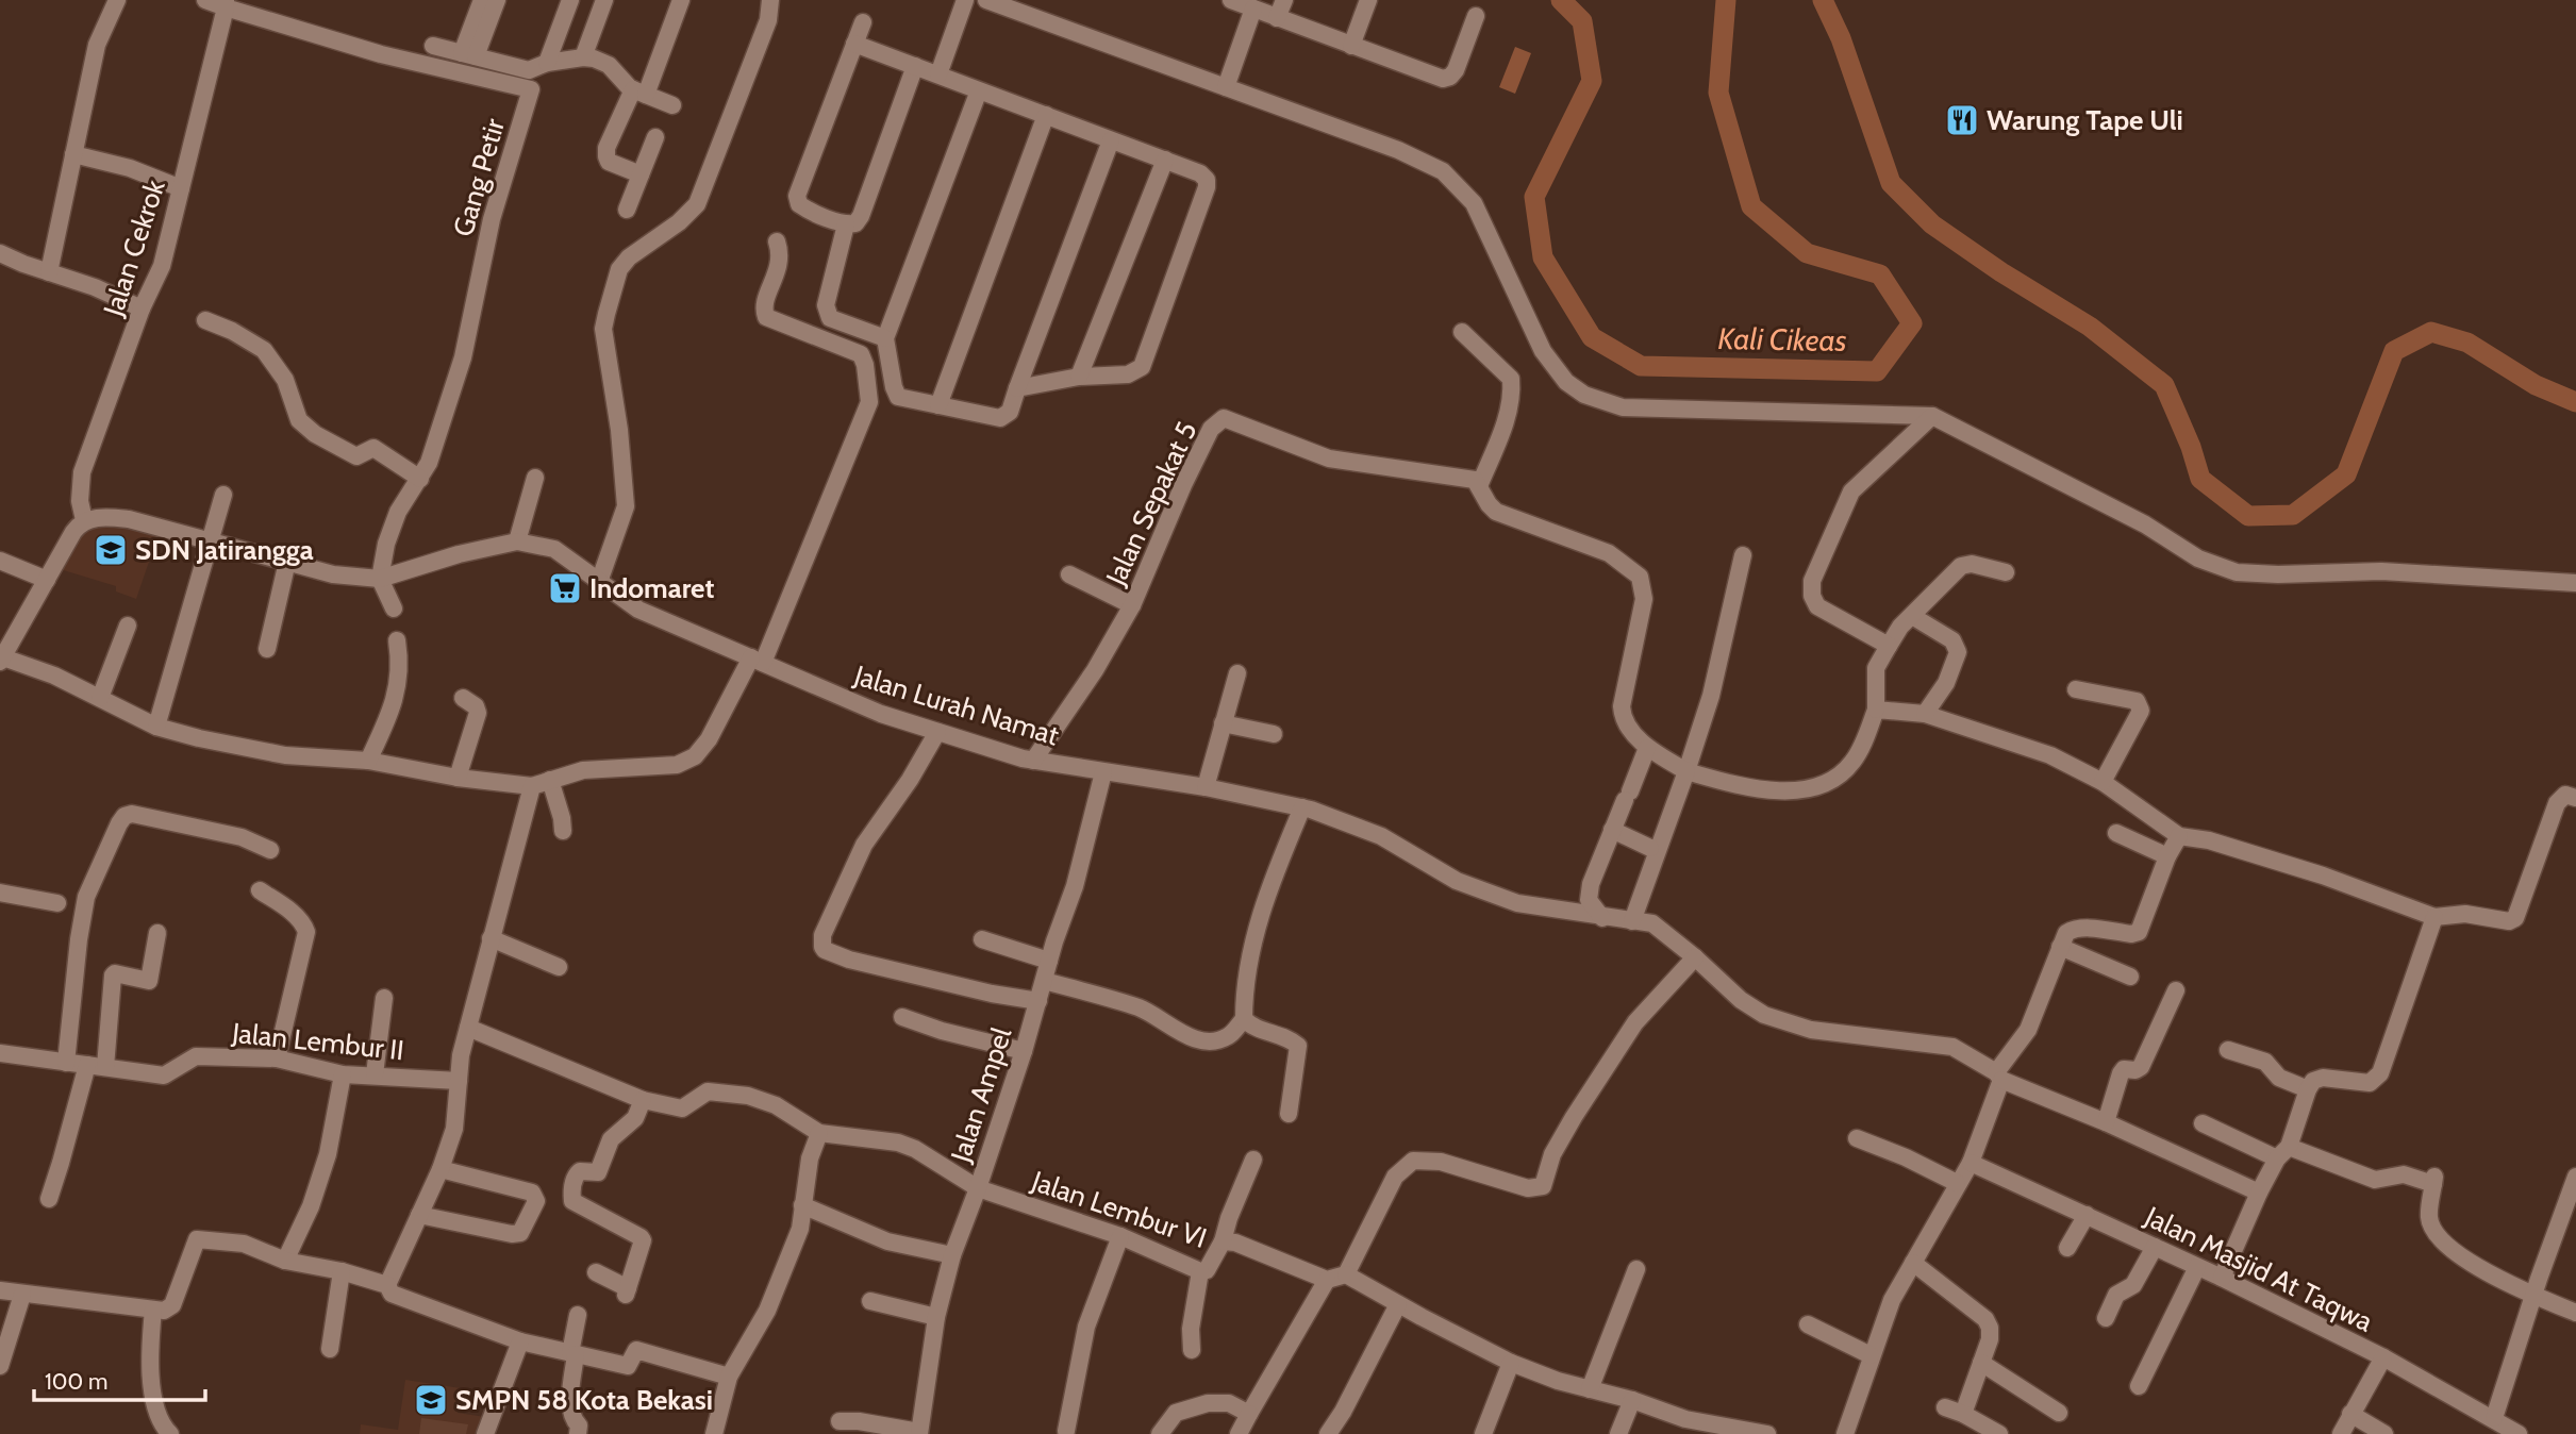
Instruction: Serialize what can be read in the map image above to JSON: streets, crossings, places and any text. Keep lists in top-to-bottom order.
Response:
{
  "streets": {
    "street": [
      "Gang Petir",
      "Jalan Cekrok",
      "Jalan Sepakat 5",
      "Jalan Lurah Namat",
      "Jalan Lembur II",
      "Jalan Ampel",
      "Jalan Lembur VI",
      "Jalan Masjid At Taqwa"
    ]
  },
  "crossings": [
    ["Gang Petir", "Jalan Cekrok"],
    ["Gang Petir", "Jalan Lurah Namat"],
    ["Jalan Cekrok", "Jalan Lurah Namat"],
    ["Jalan Sepakat 5", "Jalan Lurah Namat"],
    ["Jalan Lurah Namat", "Jalan Ampel"],
    ["Jalan Ampel", "Jalan Lembur VI"]
  ],
  "water": ["Kali Cikeas"],
  "places": {
    "restaurant": ["Warung Tape Uli"],
    "school or university": ["SDN Jatirangga", "SMPN 58 Kota Bekasi"],
    "supermarket": ["Indomaret"]
  },
  "scale_bar": "100 m"
}
